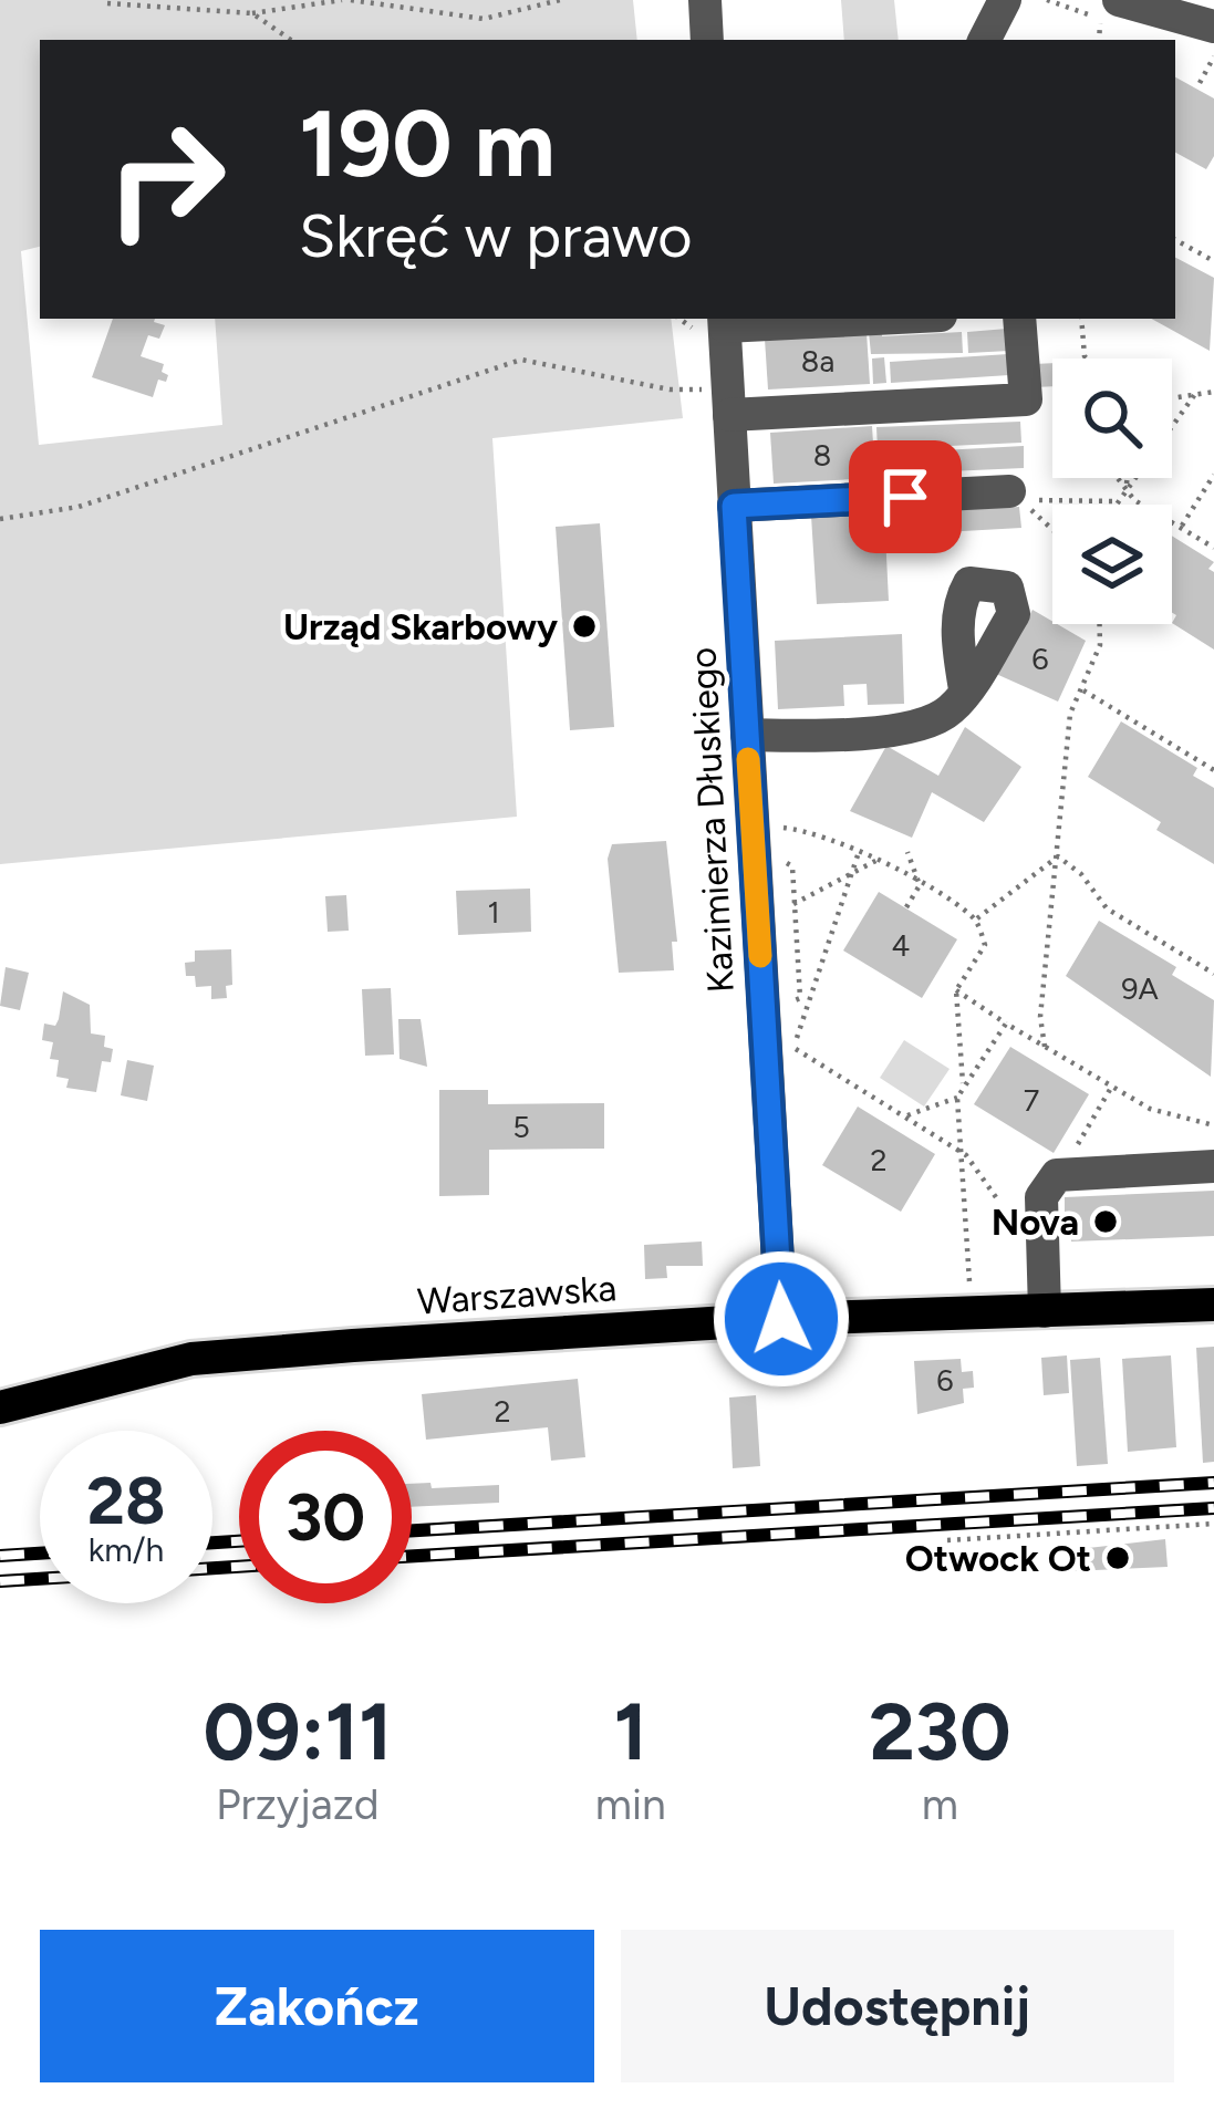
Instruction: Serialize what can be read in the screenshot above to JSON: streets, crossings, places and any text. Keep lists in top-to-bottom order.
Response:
{
  "streets": {
    "main road": ["Warszawska"],
    "street": ["Kazimierza Dłuskiego"]
  },
  "crossings": [
    ["Kazimierza Dłuskiego", "Warszawska"]
  ],
  "places": ["Urząd Skarbowy", "Nova", "Otwock Ot"],
  "house_numbers": [
    "8a",
    "8",
    "6",
    "1",
    "4",
    "9A",
    "7",
    "5",
    "2",
    "6",
    "2"
  ],
  "page": {
    "turn": ["190 m", "Skręć w prawo"],
    "speed": "28 km/h",
    "limit": "30",
    "eta": [
      "09:11",
      "Przyjazd",
      "1",
      "min",
      "230",
      "m"
    ],
    "buttons": ["Zakończ", "Udostępnij"]
  }
}
